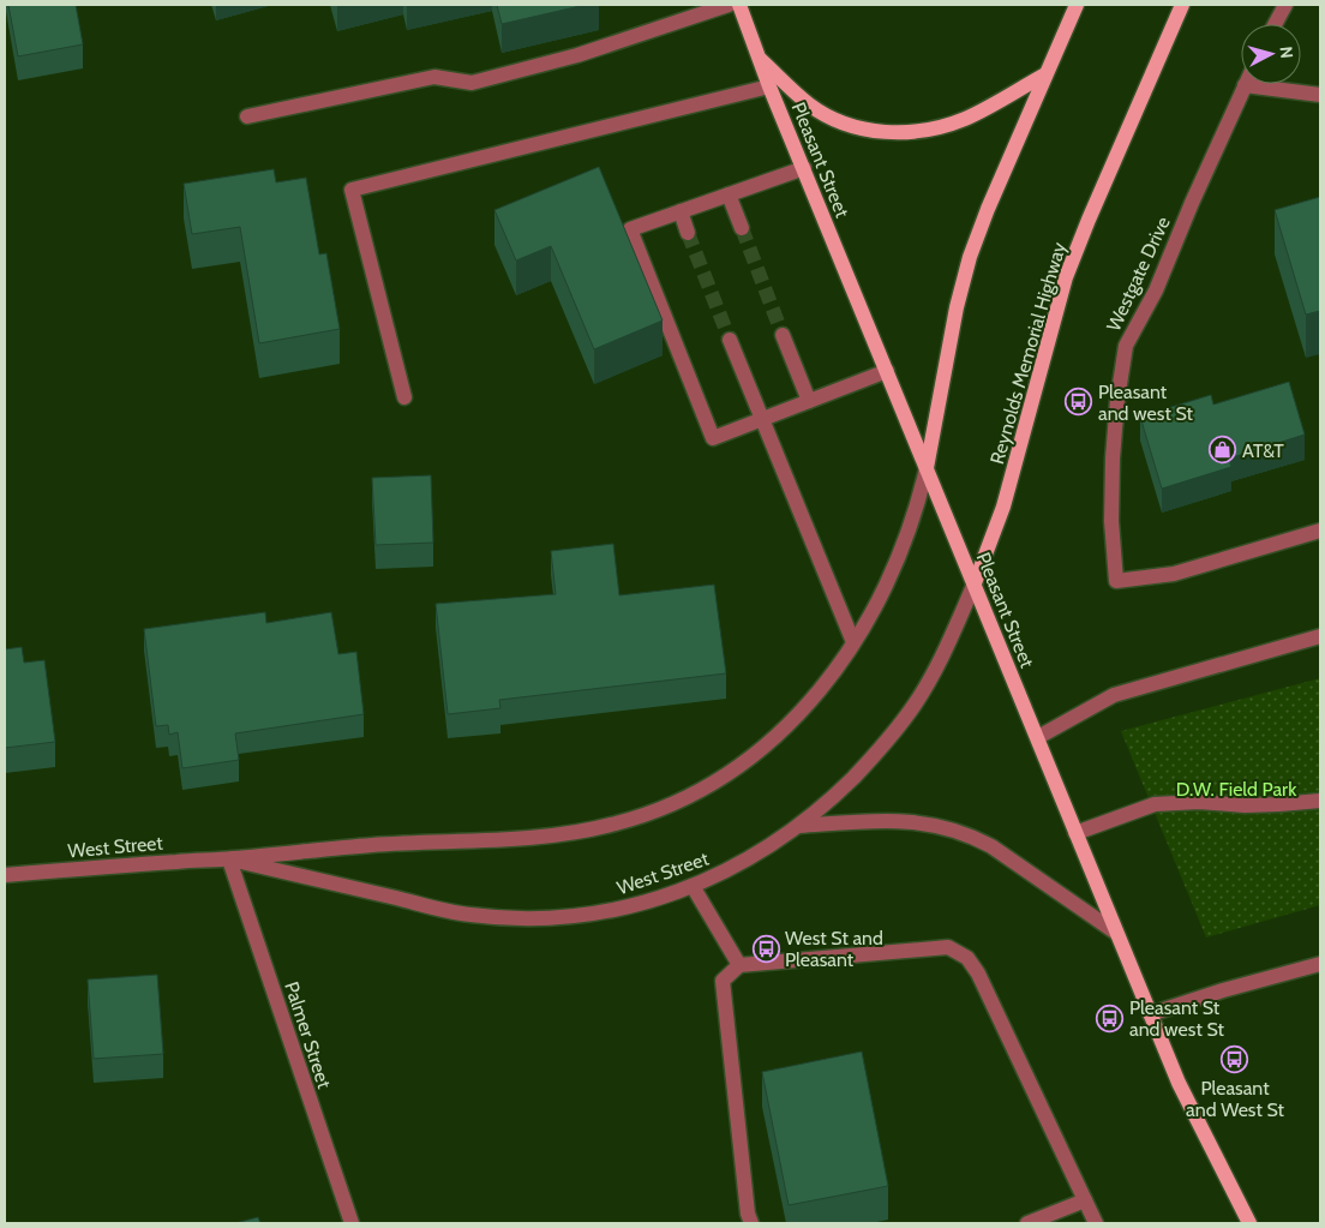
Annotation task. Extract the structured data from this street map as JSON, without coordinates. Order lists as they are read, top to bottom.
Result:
{
  "streets": {
    "main road": ["Pleasant Street", "Reynolds Memorial Highway"],
    "street": ["Westgate Drive", "West Street", "Palmer Street"]
  },
  "crossings": [
    ["Pleasant Street", "Reynolds Memorial Highway"],
    ["Pleasant Street", "West Street"],
    ["Reynolds Memorial Highway", "West Street"],
    ["West Street", "Palmer Street"]
  ],
  "parks": ["D.W. Field Park"],
  "places": {
    "bus stop": [
      "Pleasant and west St",
      "West St and Pleasant",
      "Pleasant St and west St",
      "Pleasant and West St"
    ],
    "shop": ["AT&T"]
  },
  "north": "right"
}
